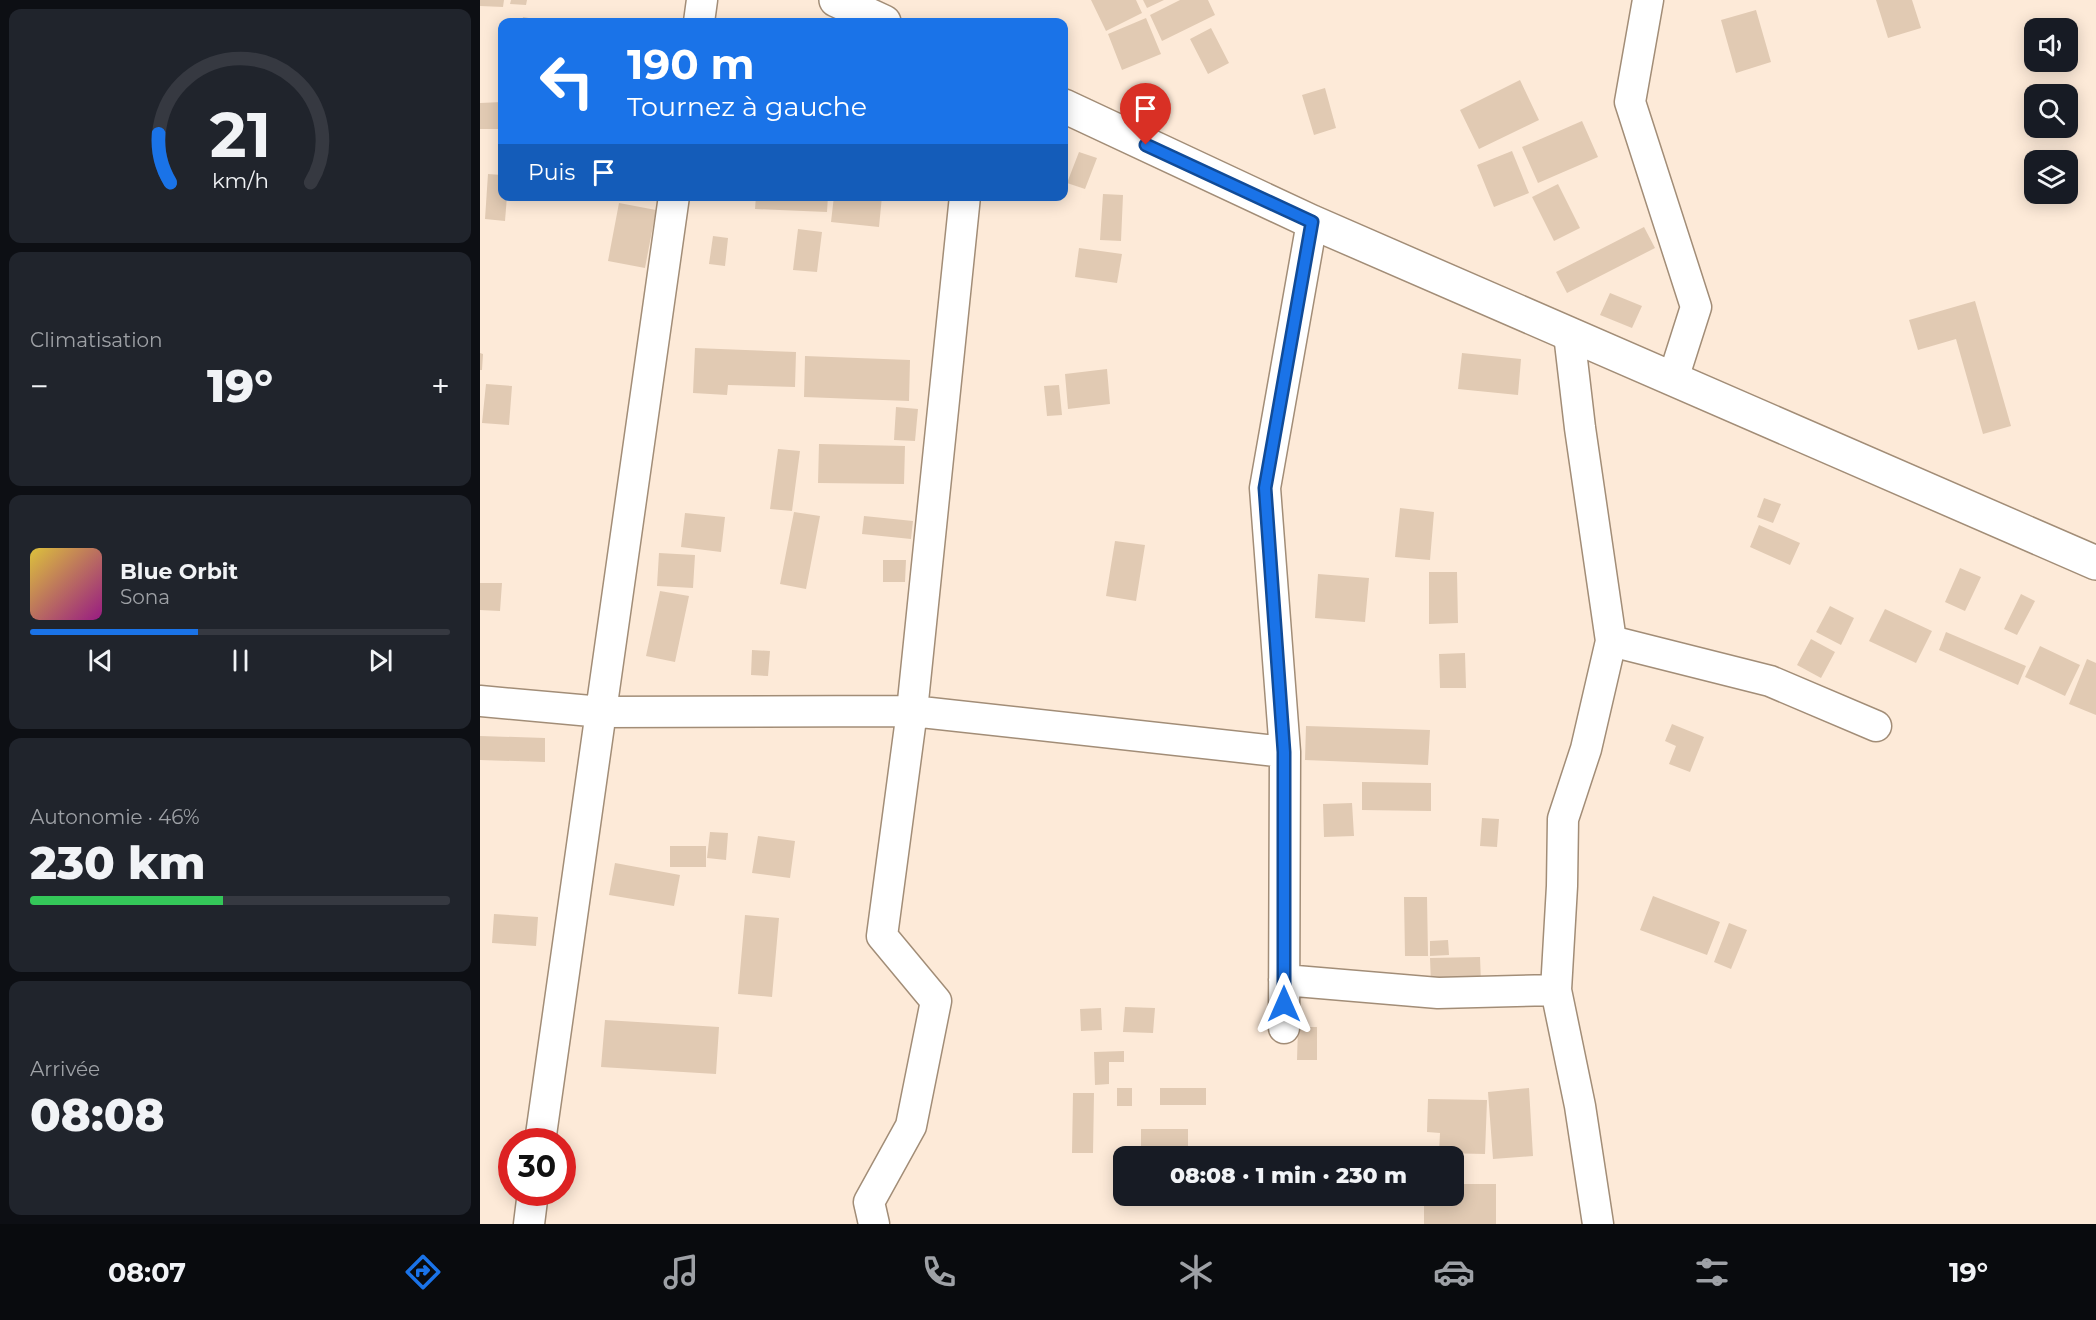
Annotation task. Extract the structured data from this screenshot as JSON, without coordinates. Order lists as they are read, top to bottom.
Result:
{
  "page": {
    "turn": ["190 m", "Tournez à gauche"],
    "then": "Puis",
    "tile": [
      "Climatisation",
      ["Autonomie · 46%", "230 km"],
      ["Arrivée", "08:08"]
    ],
    "heat": ["−", "19°", "+"],
    "song": ["Blue Orbit", "Sona"],
    "limit": "30",
    "trip": "08:08 · 1 min · 230 m",
    "tabs": ["08:07", "19°"],
    "gauge": ["21", "km/h"]
  }
}
